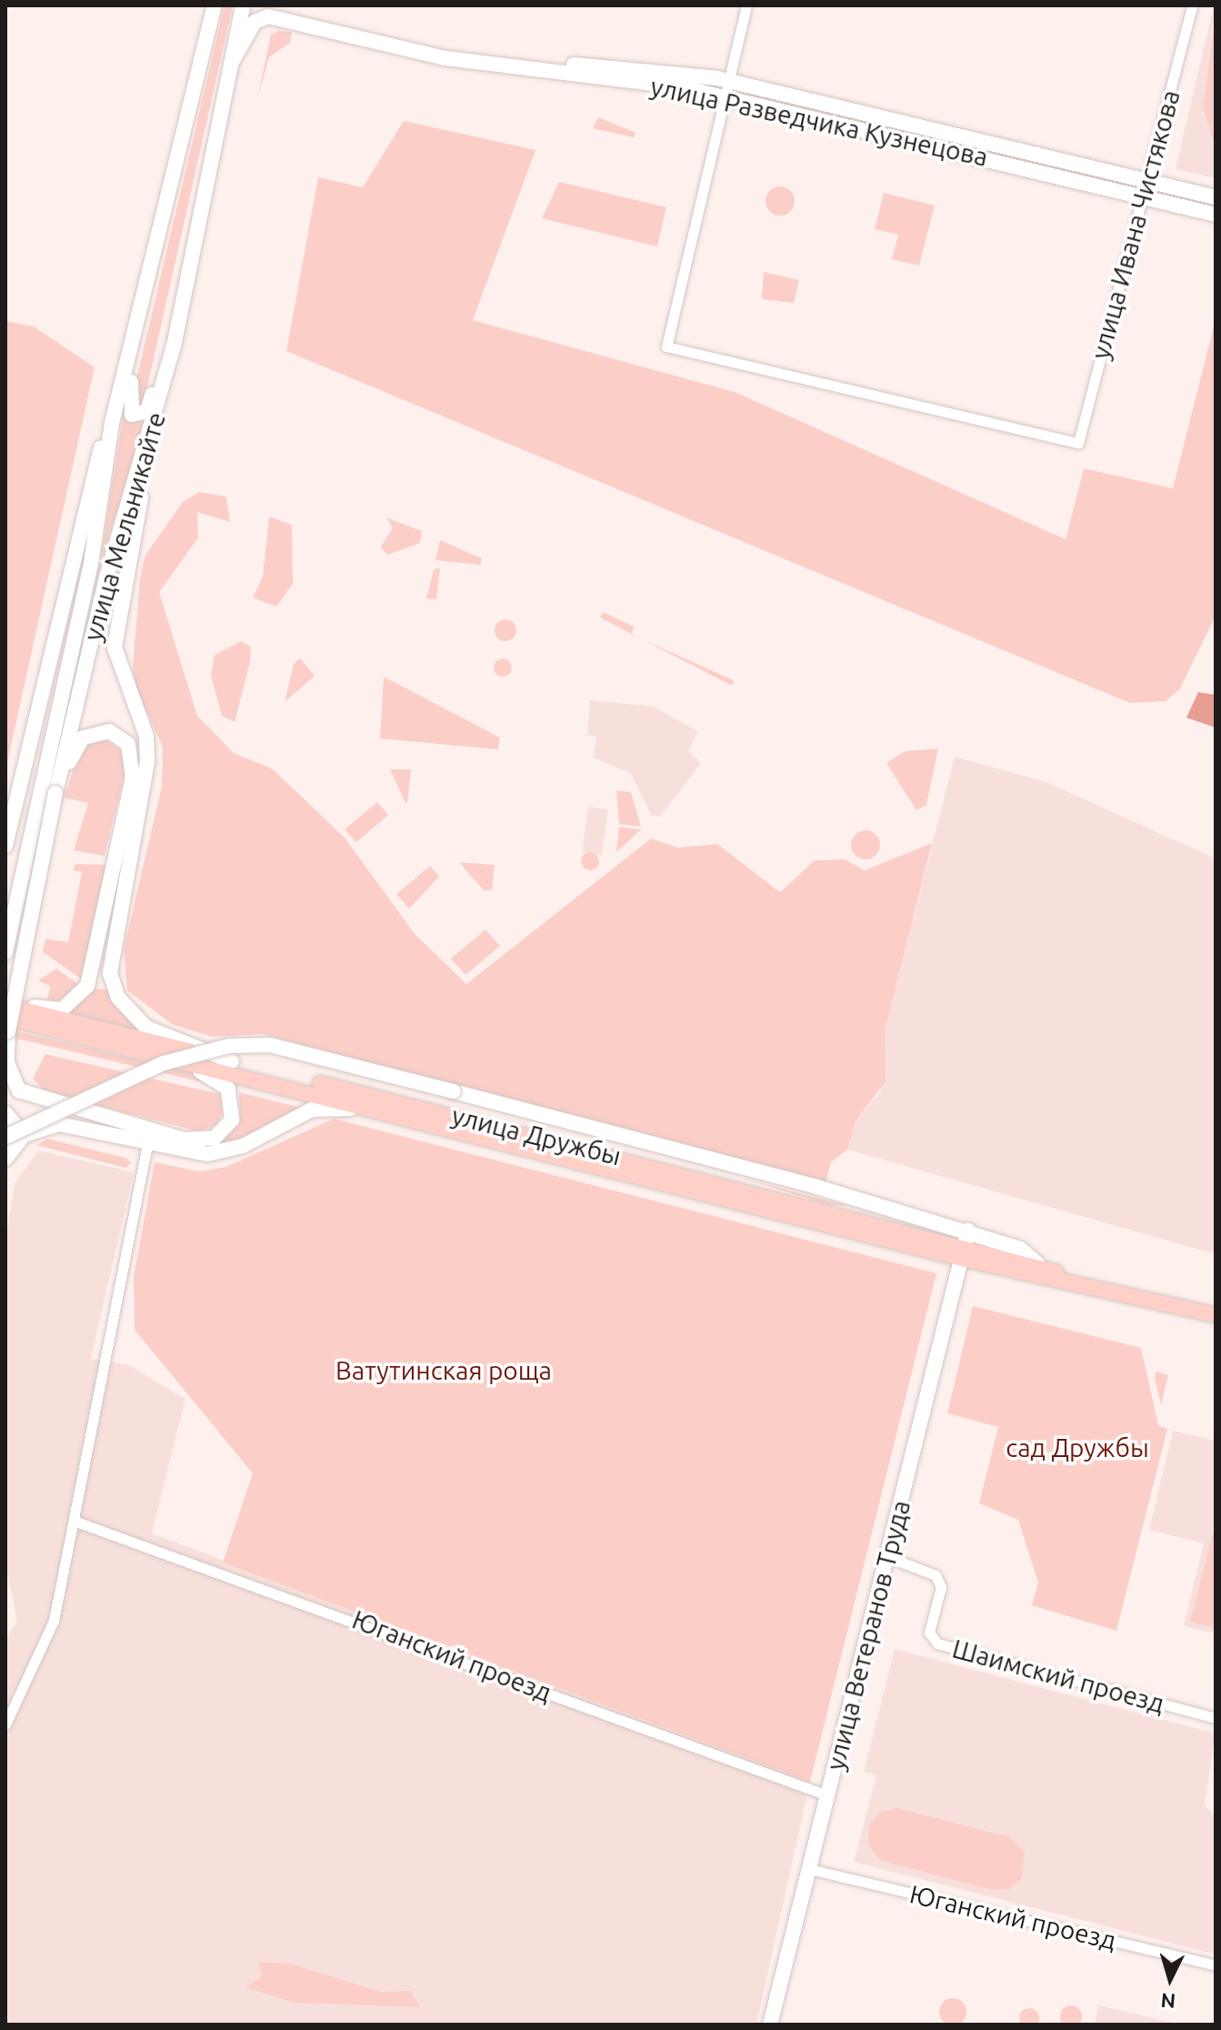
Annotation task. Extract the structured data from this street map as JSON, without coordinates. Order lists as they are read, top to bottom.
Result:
{
  "streets": {
    "main road": [
      "улица Разведчика Кузнецова",
      "улица Мельникайте",
      "улица Дружбы",
      "улица Ветеранов Труда"
    ],
    "street": ["улица Ивана Чистякова", "Юганский проезд", "Шаимский проезд"]
  },
  "crossings": [
    ["улица Разведчика Кузнецова", "улица Ивана Чистякова"],
    ["улица Разведчика Кузнецова", "улица Мельникайте"],
    ["улица Мельникайте", "улица Дружбы"],
    ["улица Дружбы", "улица Ветеранов Труда"],
    ["улица Ветеранов Труда", "Юганский проезд"],
    ["улица Ветеранов Труда", "Шаимский проезд"]
  ],
  "parks": ["Ватутинская роща", "сад Дружбы"],
  "north": "bottom"
}
